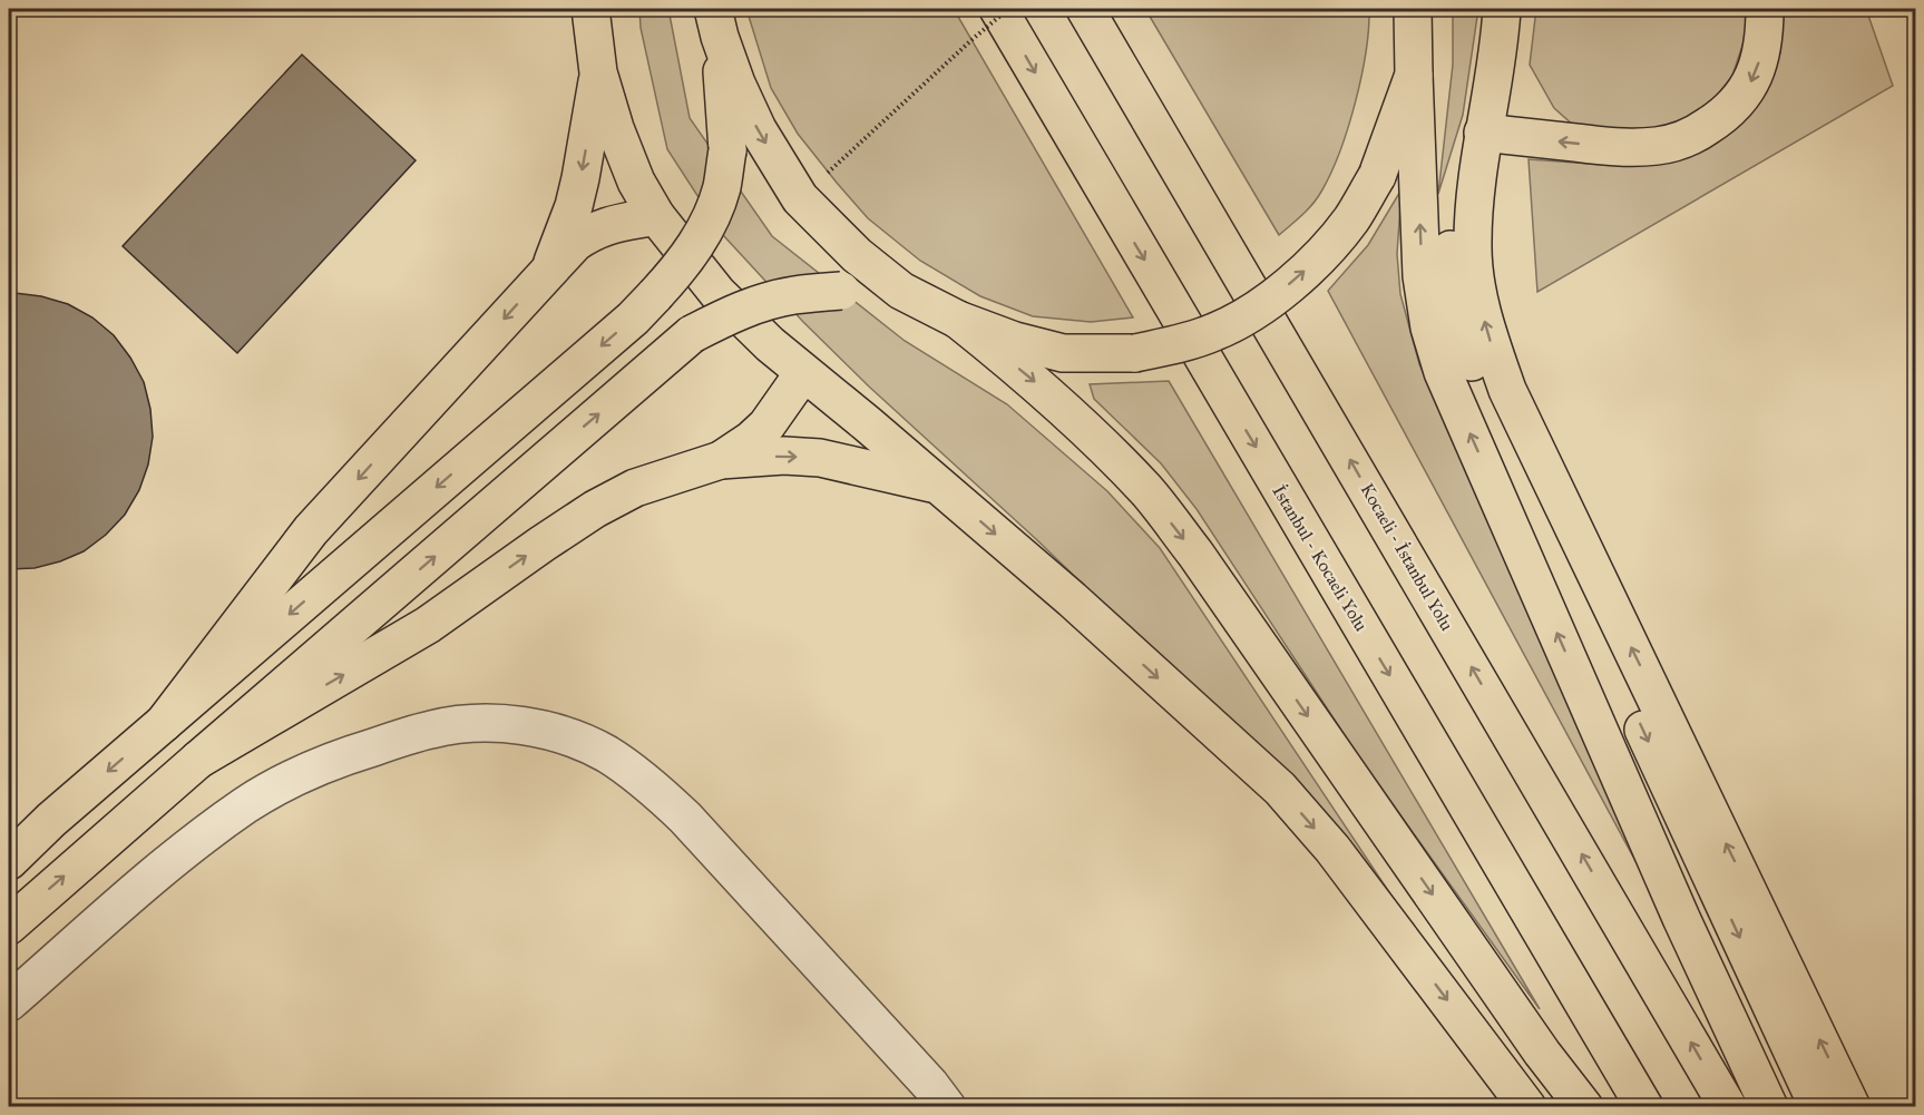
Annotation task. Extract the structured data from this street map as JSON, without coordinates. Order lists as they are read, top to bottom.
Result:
{
  "streets": {
    "main road": ["Kocaeli - İstanbul Yolu", "İstanbul - Kocaeli Yolu"]
  }
}
